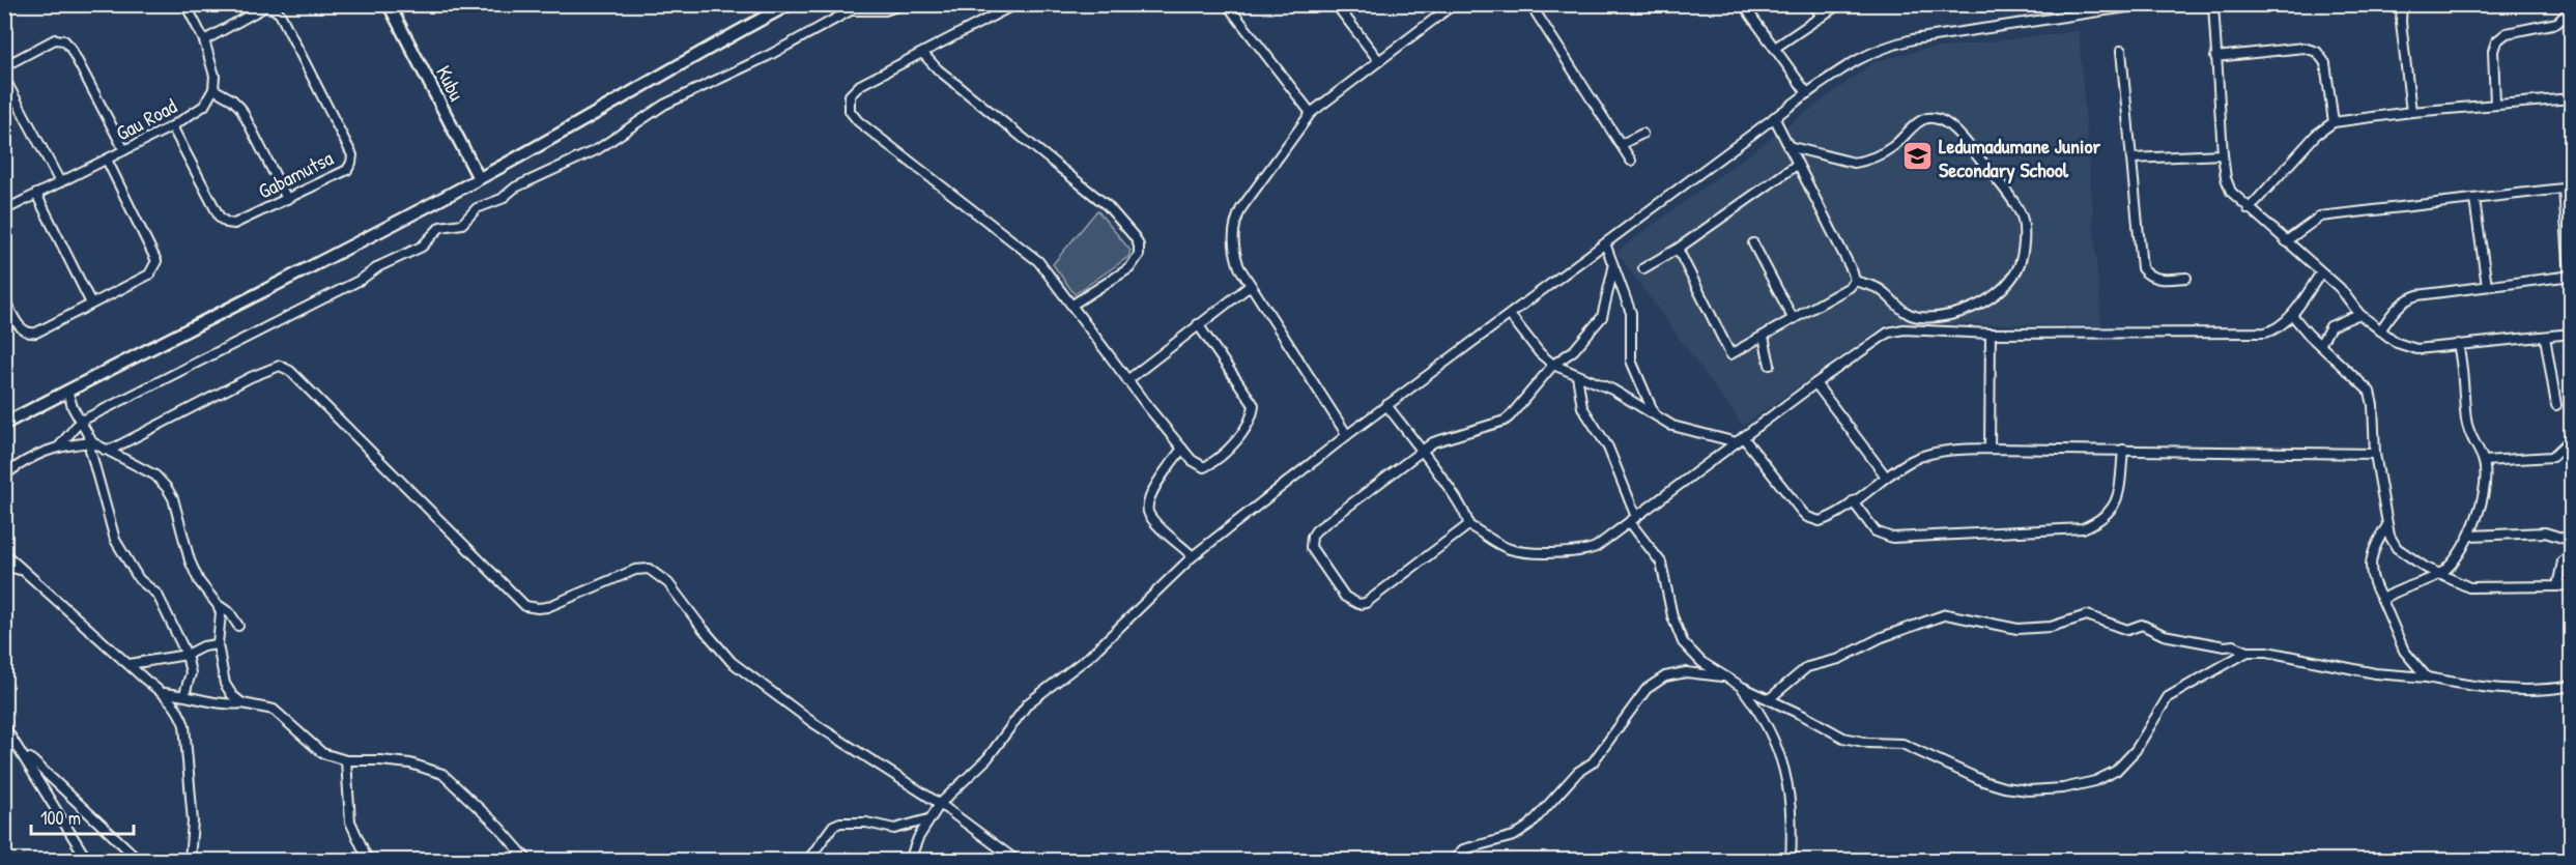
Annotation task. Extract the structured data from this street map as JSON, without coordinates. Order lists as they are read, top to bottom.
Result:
{
  "streets": {
    "main road": ["Kubu"],
    "street": ["Gau Road", "Gabamutsa"]
  },
  "crossings": [
    ["Gau Road", "Gabamutsa"]
  ],
  "places": {
    "school or university": ["Ledumadumane Junior Secondary School"]
  },
  "scale_bar": "100 m"
}
